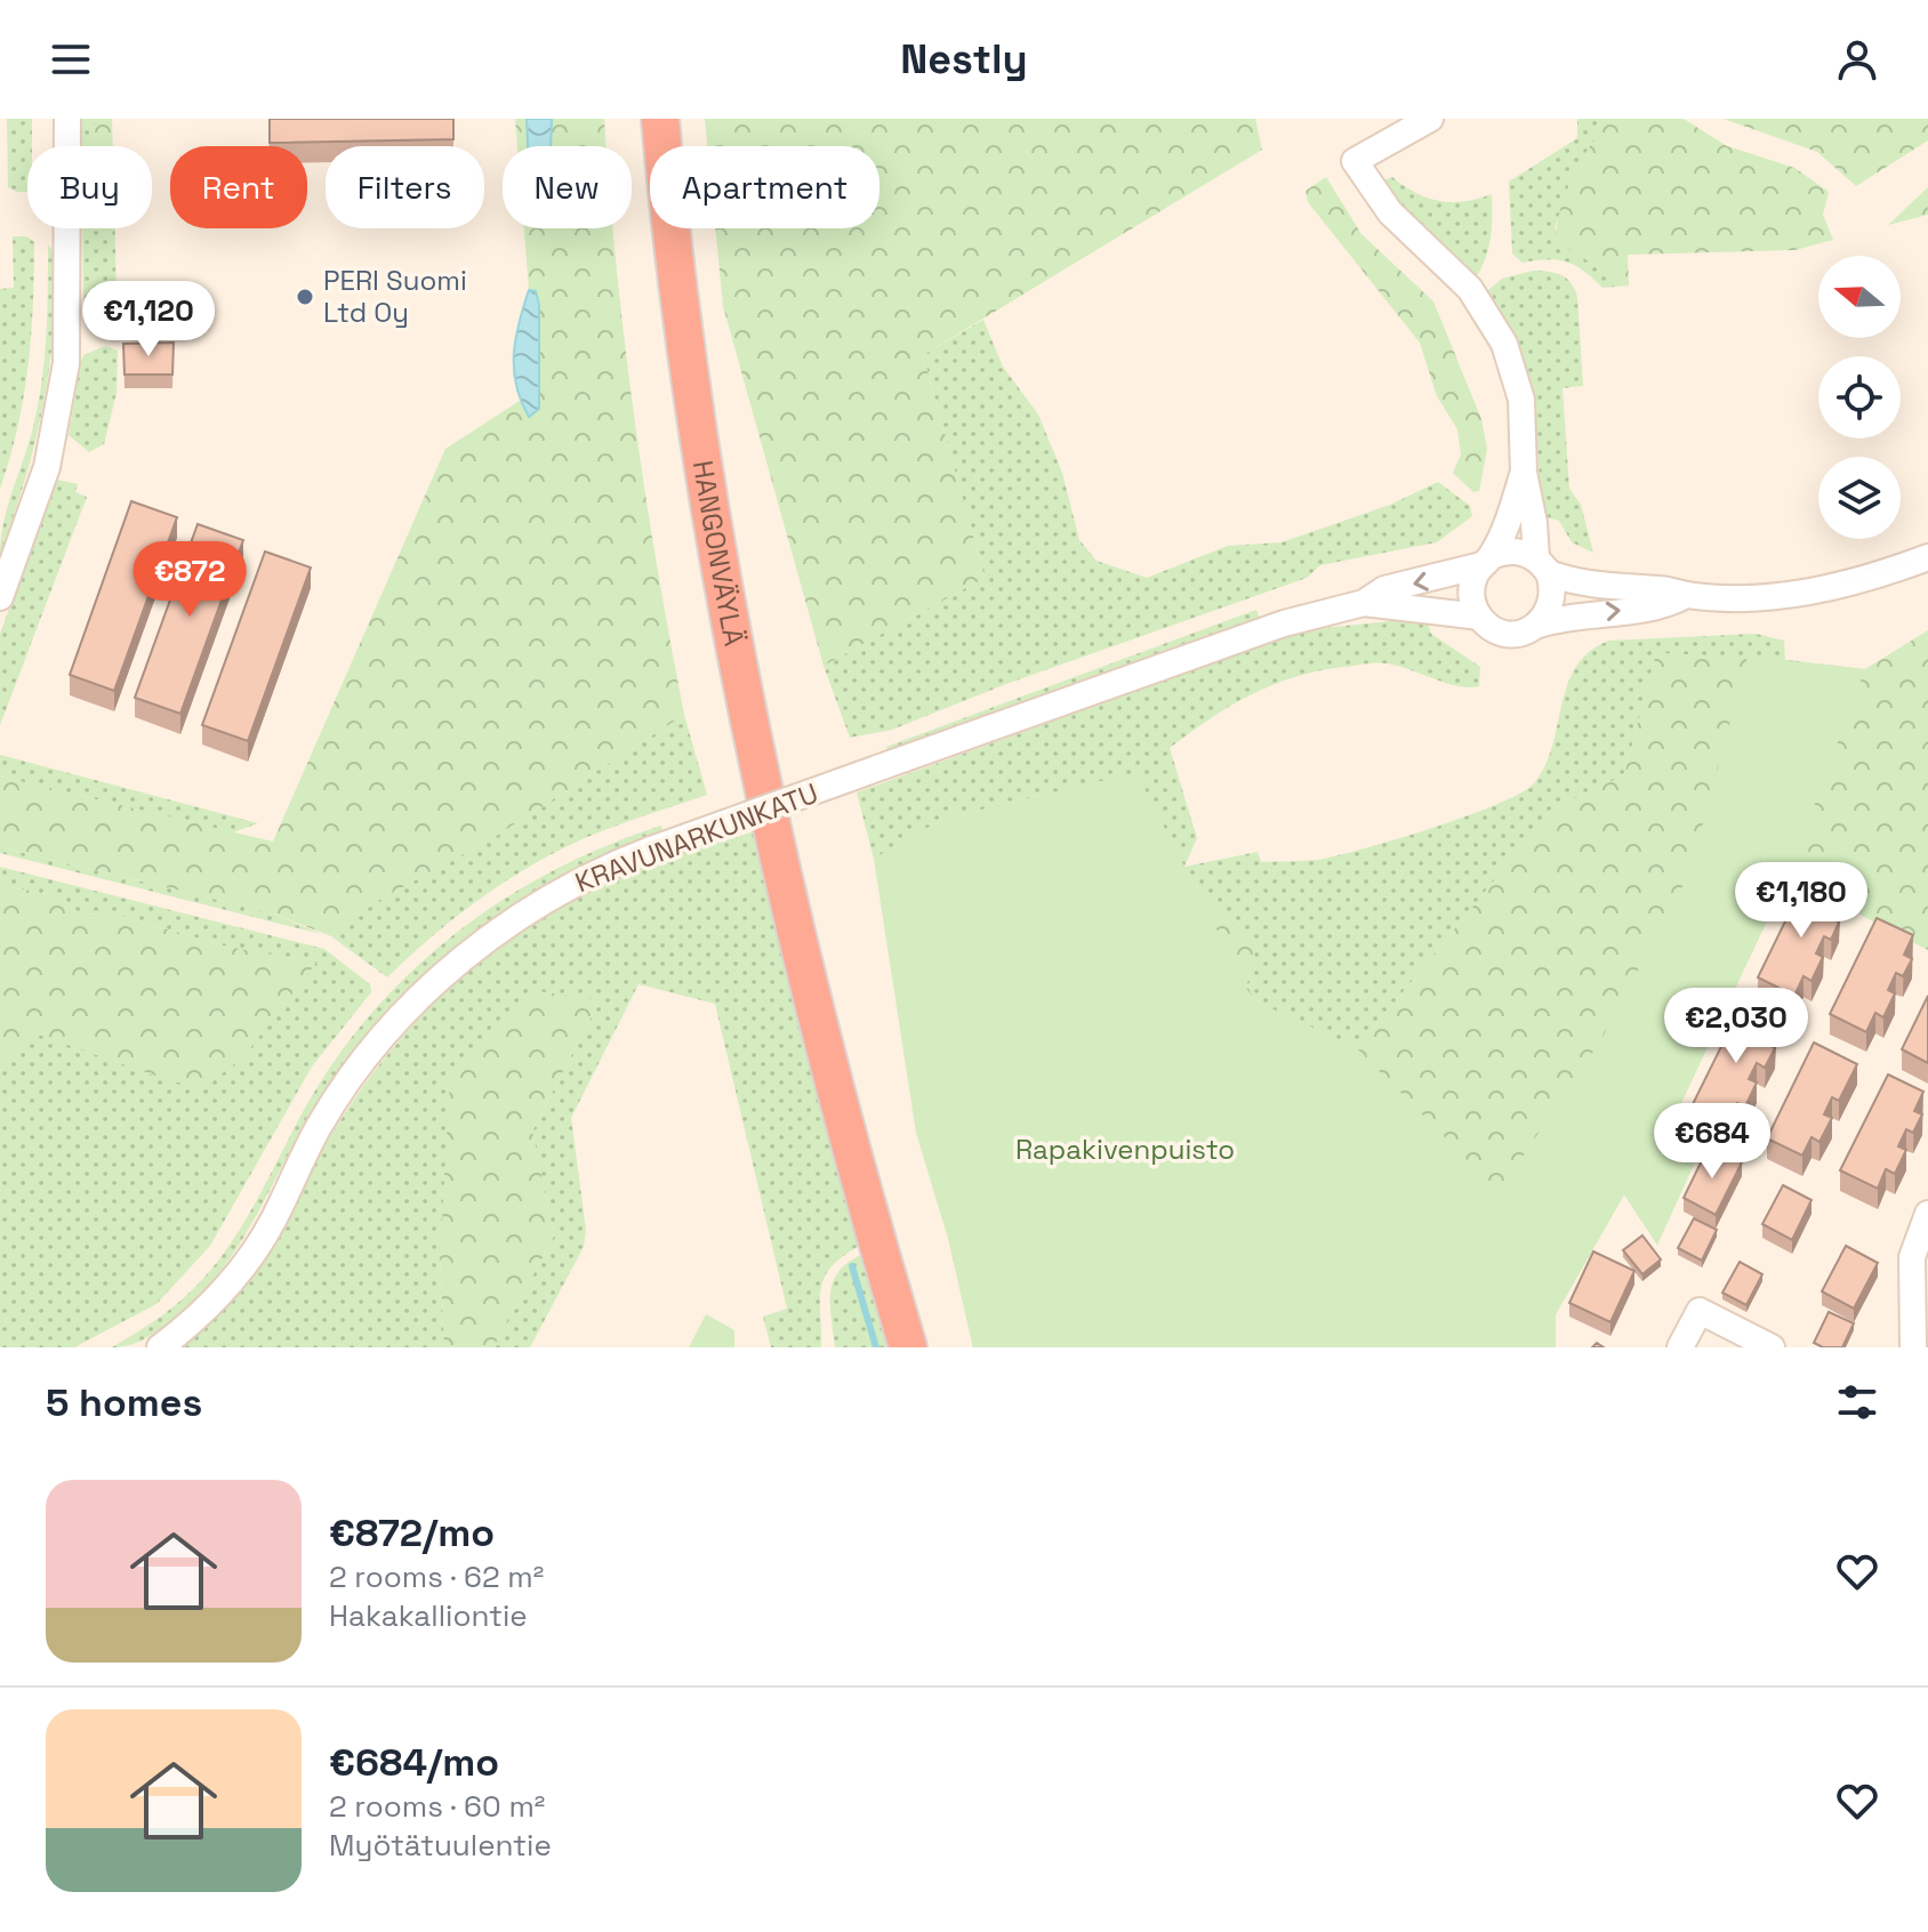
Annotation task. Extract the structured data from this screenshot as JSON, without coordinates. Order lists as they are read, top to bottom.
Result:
{
  "streets": {
    "highway": ["HANGONVÄYLÄ"],
    "street": ["KRAVUNARKUNKATU"]
  },
  "parks": ["Rapakivenpuisto"],
  "places": ["PERI Suomi Ltd Oy"],
  "north": "left",
  "page": {
    "header": "Nestly",
    "chip": [
      "Buy",
      "Rent",
      "Filters",
      "New",
      "Apartment"
    ],
    "price": [
      "€1,120",
      "€872",
      "€1,180",
      "€2,030",
      "€684"
    ],
    "heading": "5 homes",
    "list": [
      {
        "name": "€872/mo",
        "note": "2 rooms · 62 m² · Hakakalliontie"
      },
      {
        "name": "€684/mo",
        "note": "2 rooms · 60 m² · Myötätuulentie"
      }
    ]
  }
}
